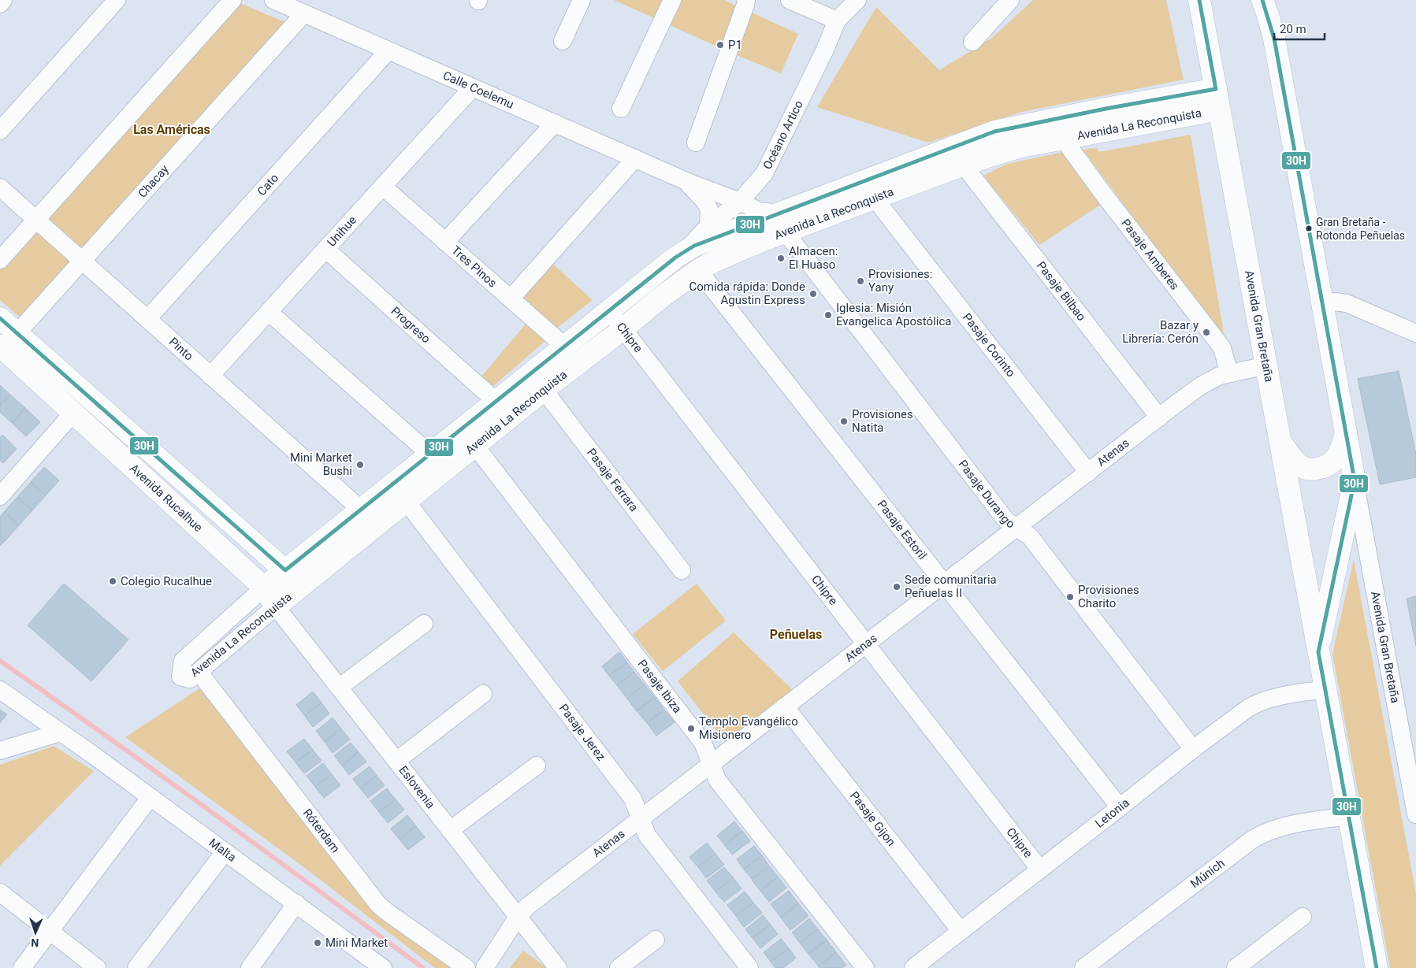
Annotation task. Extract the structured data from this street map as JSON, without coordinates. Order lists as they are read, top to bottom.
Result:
{
  "streets": {
    "street": [
      "Calle Coelemu",
      "Avenida La Reconquista",
      "Océano Artico",
      "Chacay",
      "Cato",
      "Unihue",
      "Pasaje Amberes",
      "Tres Pinos",
      "Pasaje Bilbao",
      "Progreso",
      "Avenida Gran Bretaña",
      "Chipre",
      "Pasaje Corinto",
      "Pinto",
      "Atenas",
      "Pasaje Ferrara",
      "Pasaje Durango",
      "Avenida Rucalhue",
      "Pasaje Estoril",
      "Pasaje Ibiza",
      "Pasaje Jerez",
      "Eslovenia",
      "Letonia",
      "Pasaje Gijon",
      "Róterdam",
      "Malta",
      "Múnich"
    ]
  },
  "crossings": [
    ["Calle Coelemu", "Avenida La Reconquista"],
    ["Calle Coelemu", "Océano Artico"],
    ["Calle Coelemu", "Chacay"],
    ["Calle Coelemu", "Cato"],
    ["Calle Coelemu", "Unihue"],
    ["Calle Coelemu", "Pasaje Durango"],
    ["Avenida La Reconquista", "Océano Artico"],
    ["Avenida La Reconquista", "Pasaje Amberes"],
    ["Avenida La Reconquista", "Tres Pinos"],
    ["Avenida La Reconquista", "Pasaje Bilbao"],
    ["Avenida La Reconquista", "Progreso"],
    ["Avenida La Reconquista", "Avenida Gran Bretaña"],
    ["Avenida La Reconquista", "Chipre"],
    ["Avenida La Reconquista", "Pasaje Corinto"],
    ["Avenida La Reconquista", "Pinto"],
    ["Avenida La Reconquista", "Pasaje Ferrara"],
    ["Avenida La Reconquista", "Pasaje Durango"],
    ["Avenida La Reconquista", "Avenida Rucalhue"],
    ["Avenida La Reconquista", "Pasaje Estoril"],
    ["Avenida La Reconquista", "Pasaje Ibiza"],
    ["Avenida La Reconquista", "Pasaje Jerez"],
    ["Avenida La Reconquista", "Eslovenia"],
    ["Avenida La Reconquista", "Róterdam"],
    ["Chacay", "Pinto"],
    ["Chacay", "Avenida Rucalhue"],
    ["Cato", "Pinto"],
    ["Unihue", "Tres Pinos"],
    ["Unihue", "Progreso"],
    ["Unihue", "Pinto"],
    ["Pasaje Amberes", "Atenas"],
    ["Pasaje Bilbao", "Atenas"],
    ["Avenida Gran Bretaña", "Atenas"],
    ["Avenida Gran Bretaña", "Letonia"],
    ["Avenida Gran Bretaña", "Múnich"],
    ["Chipre", "Atenas"],
    ["Chipre", "Letonia"],
    ["Pasaje Corinto", "Atenas"],
    ["Atenas", "Pasaje Durango"],
    ["Atenas", "Pasaje Estoril"],
    ["Atenas", "Pasaje Ibiza"],
    ["Atenas", "Pasaje Jerez"],
    ["Atenas", "Eslovenia"],
    ["Atenas", "Pasaje Gijon"],
    ["Pasaje Durango", "Letonia"],
    ["Avenida Rucalhue", "Eslovenia"],
    ["Pasaje Estoril", "Letonia"],
    ["Letonia", "Pasaje Gijon"]
  ],
  "districts": ["Las Américas", "Peñuelas"],
  "places": [
    "P1",
    "Gran Bretaña - Rotonda Peñuelas",
    "Almacen: El Huaso",
    "Provisiones: Yany",
    "Comida rápida: Donde Agustin Express",
    "Iglesia: Misión Evangelica Apostólica",
    "Bazar y Librería: Cerón",
    "Provisiones Natita",
    "Mini Market Bushi",
    "Colegio Rucalhue",
    "Sede comunitaria Peñuelas II",
    "Provisiones Charito",
    "Templo Evangélico Misionero",
    "Mini Market"
  ],
  "lines": ["transit line 30H"],
  "scale_bar": "20 m",
  "north": "bottom"
}
